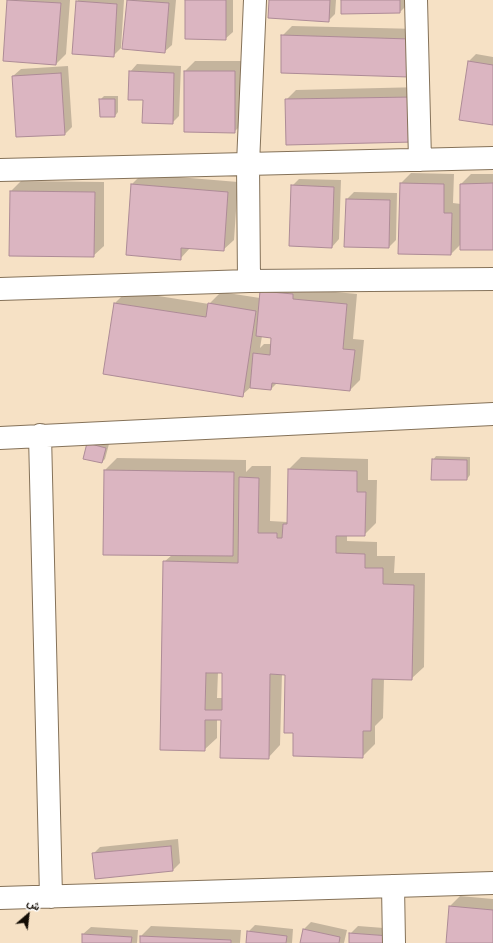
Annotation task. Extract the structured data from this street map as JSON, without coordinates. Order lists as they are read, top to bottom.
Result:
{
  "north": "top right"
}
